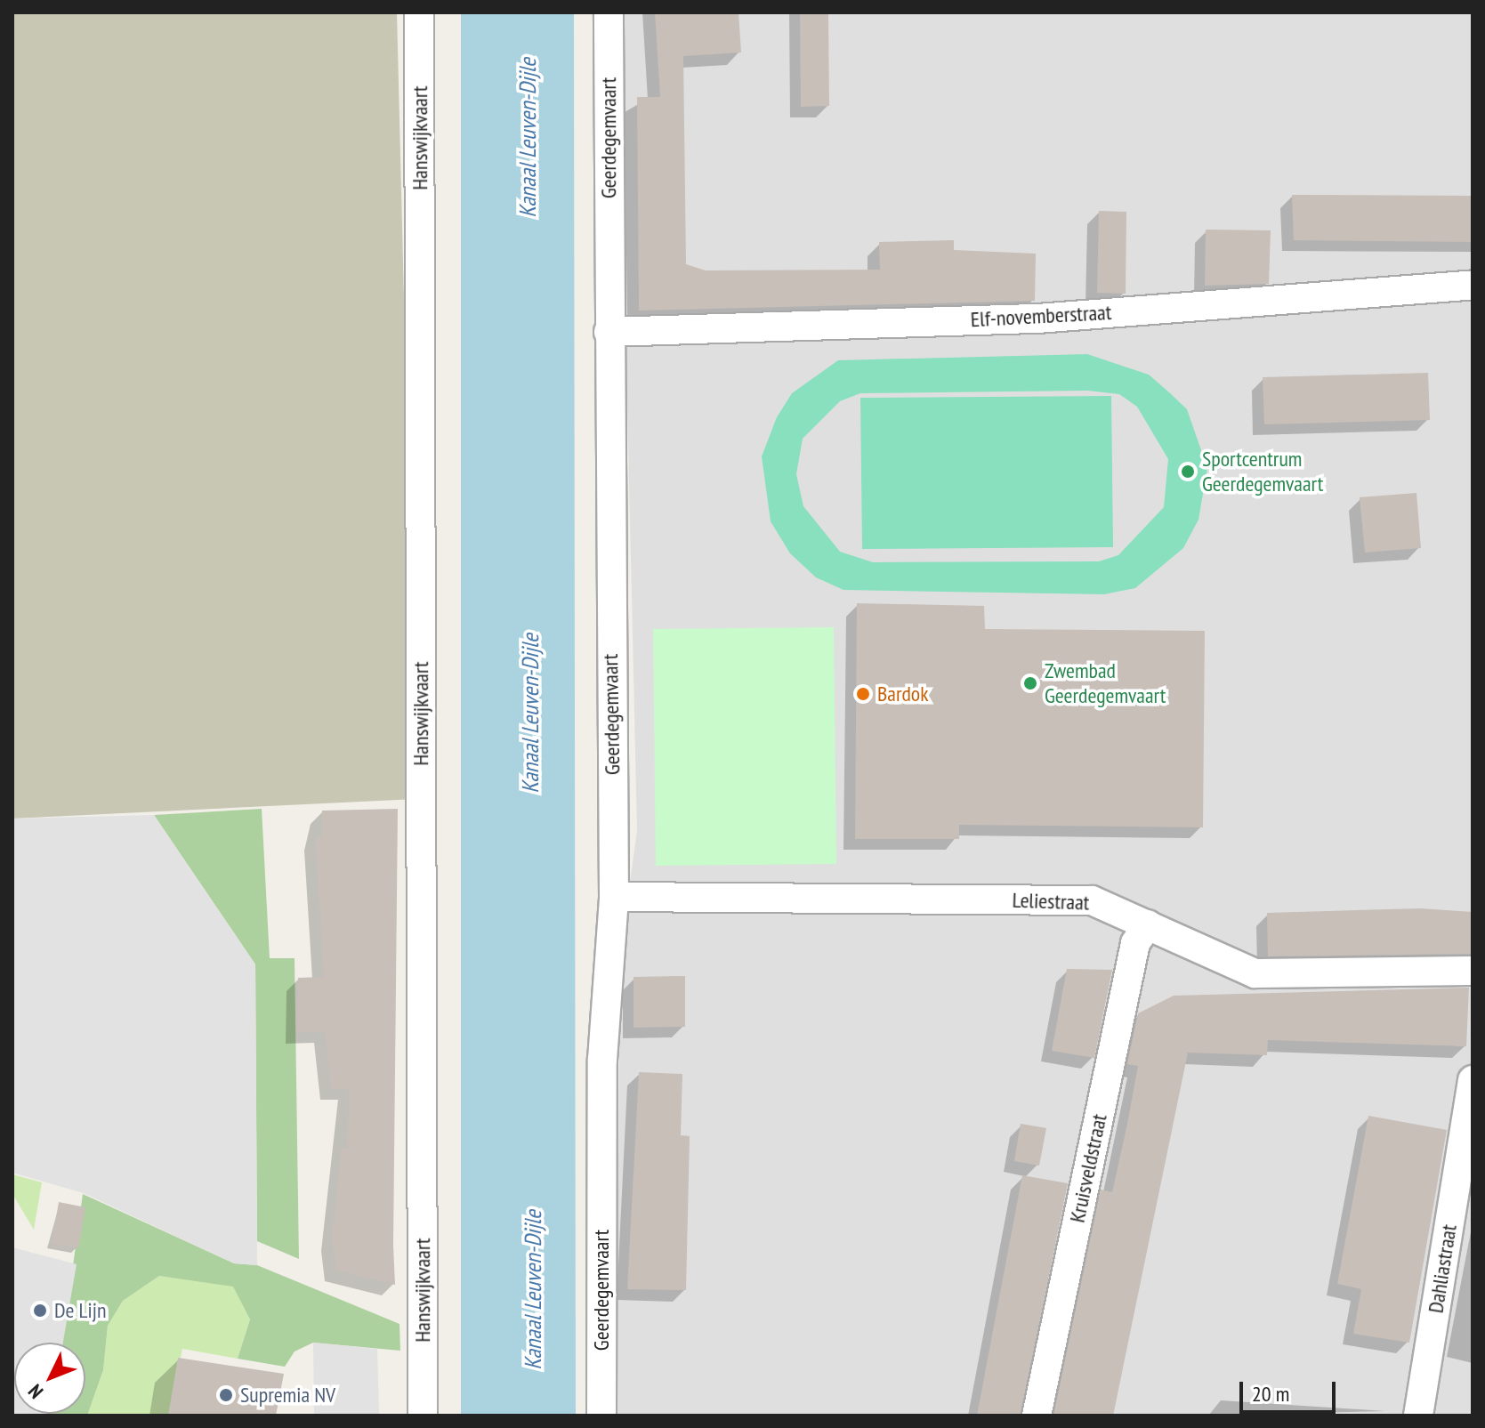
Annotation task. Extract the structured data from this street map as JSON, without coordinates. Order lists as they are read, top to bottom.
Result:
{
  "streets": {
    "street": [
      "Hanswijkvaart",
      "Geerdegemvaart",
      "Elf-novemberstraat",
      "Leliestraat",
      "Kruisveldstraat",
      "Dahliastraat"
    ]
  },
  "crossings": [
    ["Geerdegemvaart", "Elf-novemberstraat"],
    ["Geerdegemvaart", "Leliestraat"],
    ["Leliestraat", "Kruisveldstraat"]
  ],
  "water": ["Kanaal Leuven-Dijle"],
  "places": [
    "Sportcentrum Geerdegemvaart",
    "Zwembad Geerdegemvaart",
    "Bardok",
    "De Lijn",
    "Supremia NV"
  ],
  "scale_bar": "20 m",
  "north": "bottom left"
}
